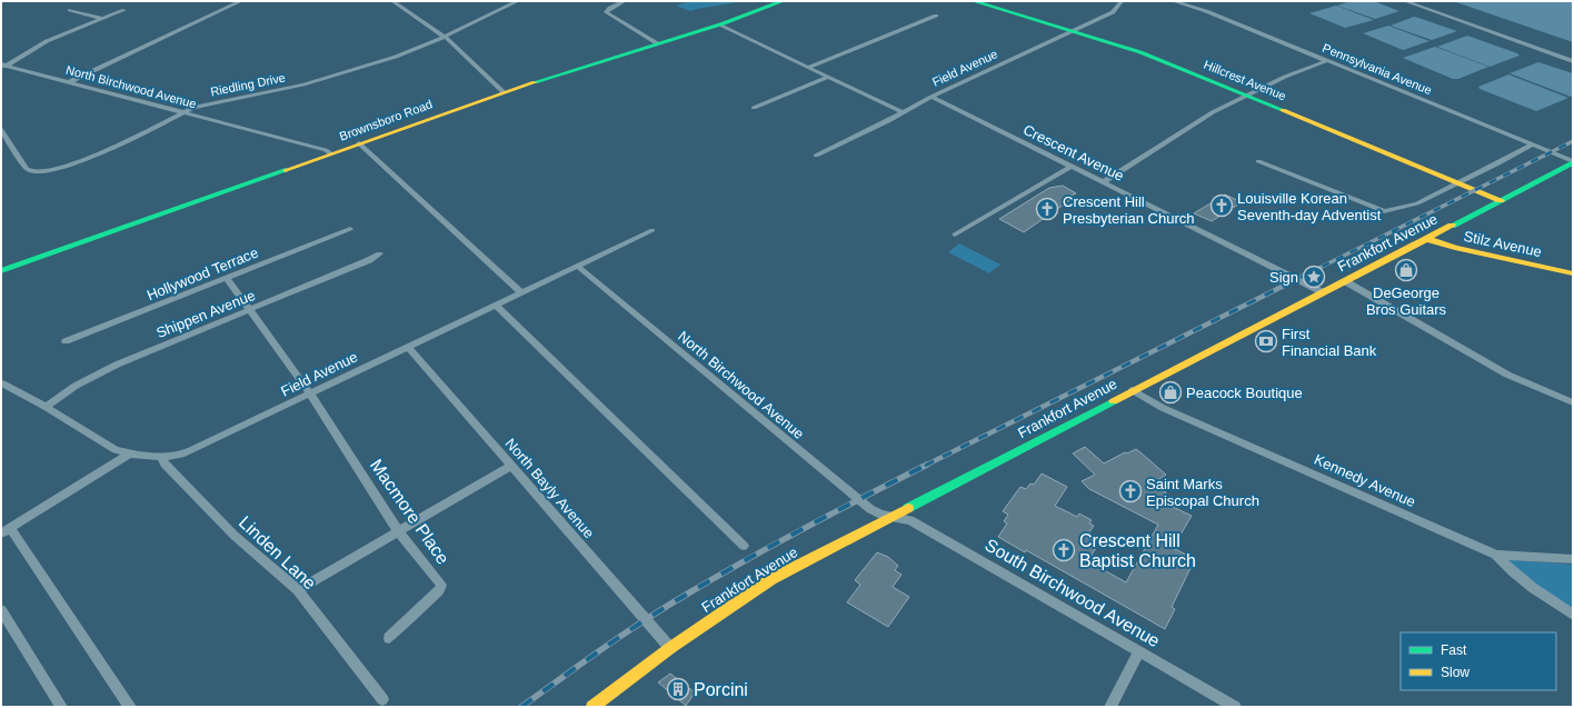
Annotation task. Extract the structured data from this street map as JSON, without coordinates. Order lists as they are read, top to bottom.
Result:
{
  "streets": {
    "main road": [
      "Hillcrest Avenue",
      "Brownsboro Road",
      "Frankfort Avenue",
      "Stilz Avenue"
    ],
    "street": [
      "Field Avenue",
      "Pennsylvania Avenue",
      "Riedling Drive",
      "North Birchwood Avenue",
      "Crescent Avenue",
      "Hollywood Terrace",
      "Shippen Avenue",
      "Kennedy Avenue",
      "North Bayly Avenue",
      "Macmore Place",
      "Linden Lane",
      "South Birchwood Avenue"
    ]
  },
  "crossings": [
    ["Field Avenue", "Hillcrest Avenue"],
    ["Field Avenue", "North Birchwood Avenue"],
    ["Field Avenue", "Crescent Avenue"],
    ["Field Avenue", "North Bayly Avenue"],
    ["Field Avenue", "Macmore Place"],
    ["Field Avenue", "Linden Lane"],
    ["Pennsylvania Avenue", "Frankfort Avenue"],
    ["Hillcrest Avenue", "Frankfort Avenue"],
    ["Riedling Drive", "North Birchwood Avenue"],
    ["North Birchwood Avenue", "Brownsboro Road"],
    ["North Birchwood Avenue", "Frankfort Avenue"],
    ["North Birchwood Avenue", "South Birchwood Avenue"],
    ["Crescent Avenue", "Frankfort Avenue"],
    ["Frankfort Avenue", "Stilz Avenue"],
    ["Frankfort Avenue", "Kennedy Avenue"],
    ["Frankfort Avenue", "North Bayly Avenue"],
    ["Frankfort Avenue", "South Birchwood Avenue"]
  ],
  "places": {
    "church": [
      "Louisville Korean Seventh-day Adventist",
      "Crescent Hill Presbyterian Church",
      "Saint Marks Episcopal Church",
      "Crescent Hill Baptist Church"
    ],
    "shop": ["DeGeorge Bros Guitars", "Peacock Boutique"],
    "place": ["Sign"],
    "bank": ["First Financial Bank"],
    "building": ["Porcini"]
  },
  "legend": ["Fast", "Slow"]
}
